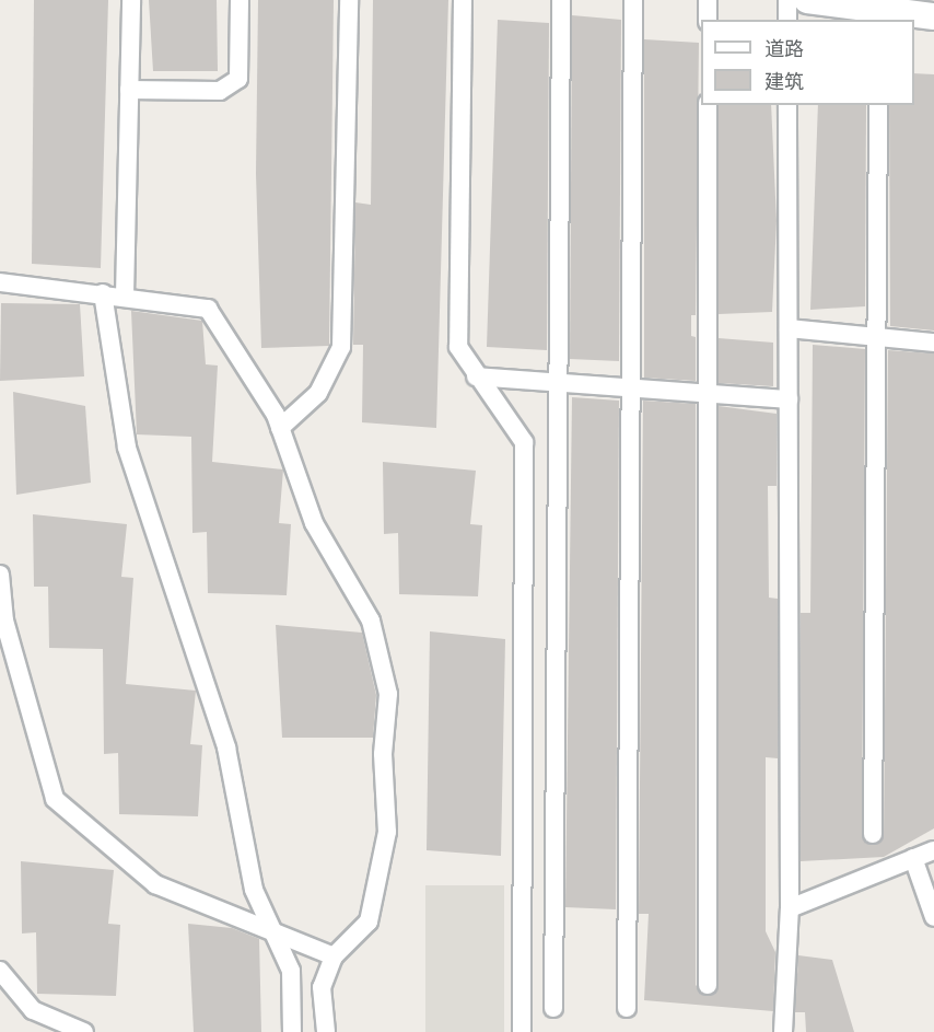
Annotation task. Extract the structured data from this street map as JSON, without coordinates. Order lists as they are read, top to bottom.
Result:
{
  "legend": ["道路", "建筑"]
}
